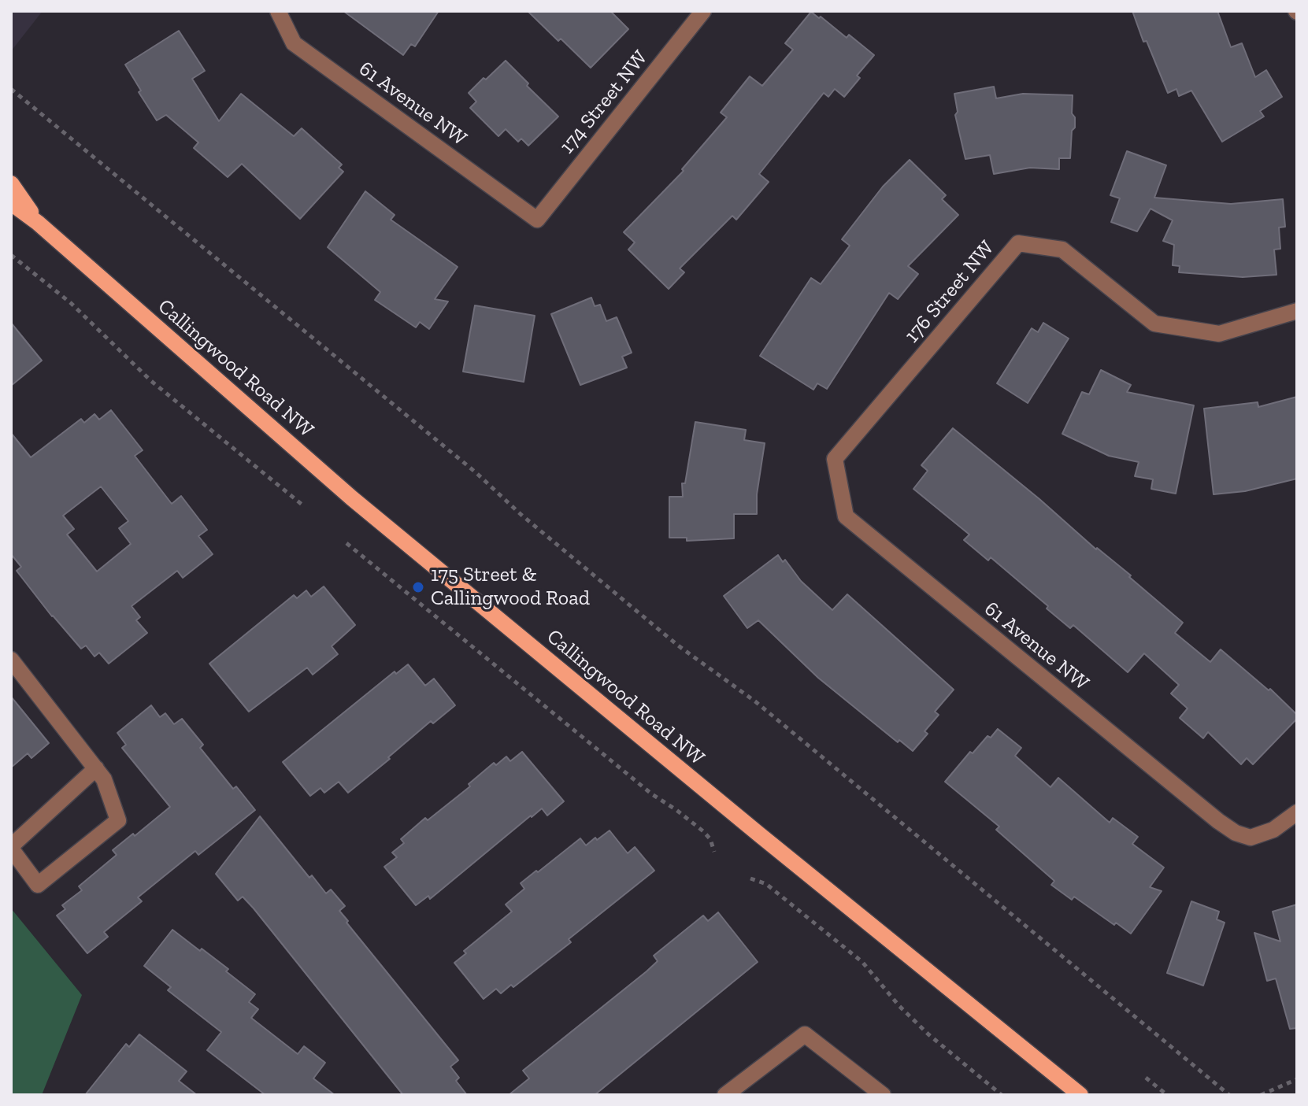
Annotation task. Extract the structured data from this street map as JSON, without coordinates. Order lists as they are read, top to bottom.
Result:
{
  "streets": {
    "main road": ["Callingwood Road NW"],
    "street": ["174 Street NW", "61 Avenue NW", "176 Street NW"]
  },
  "crossings": [
    ["174 Street NW", "61 Avenue NW"],
    ["61 Avenue NW", "176 Street NW"]
  ],
  "places": ["175 Street & Callingwood Road"]
}
